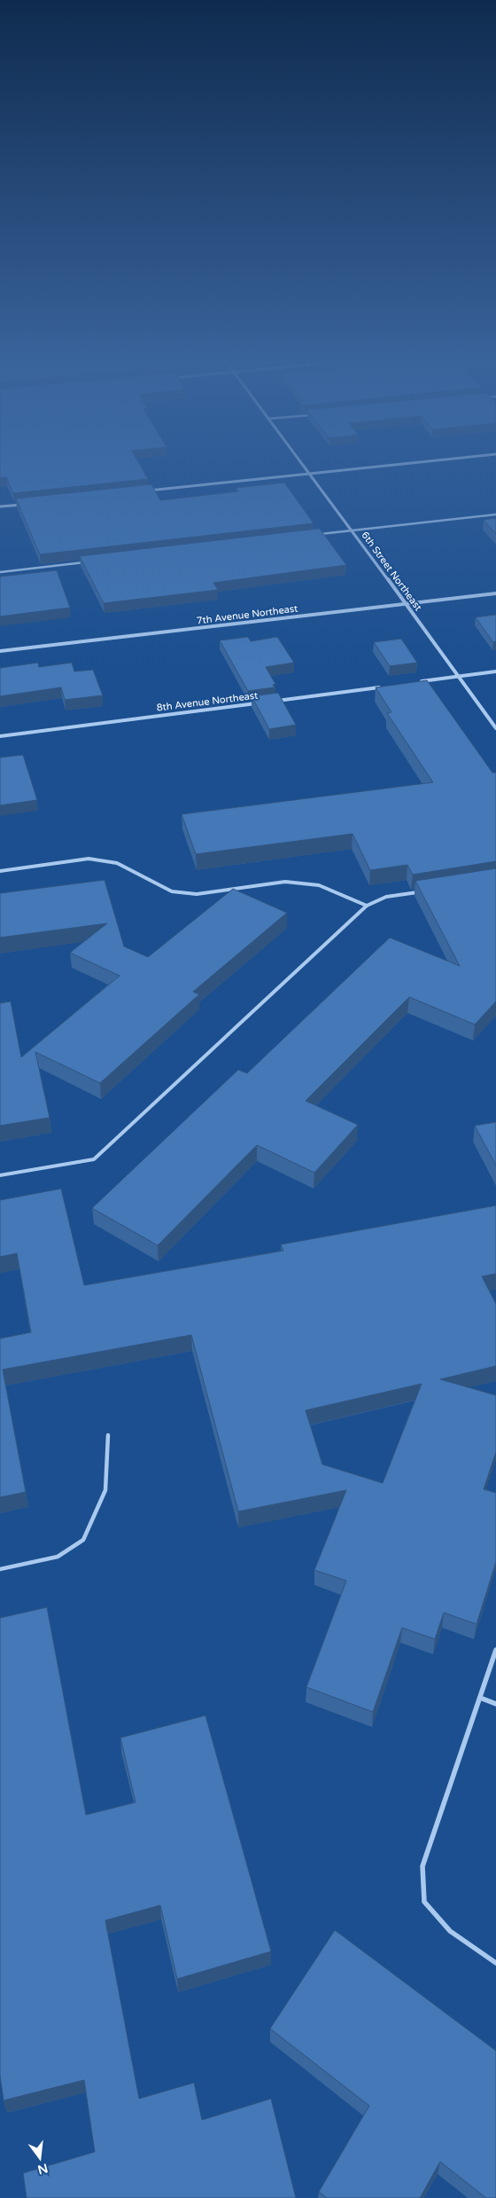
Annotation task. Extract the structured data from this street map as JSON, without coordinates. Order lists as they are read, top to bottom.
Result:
{
  "streets": {
    "street": ["6th Street Northeast", "7th Avenue Northeast", "8th Avenue Northeast"]
  },
  "crossings": [
    ["6th Street Northeast", "7th Avenue Northeast"]
  ],
  "north": "bottom"
}
